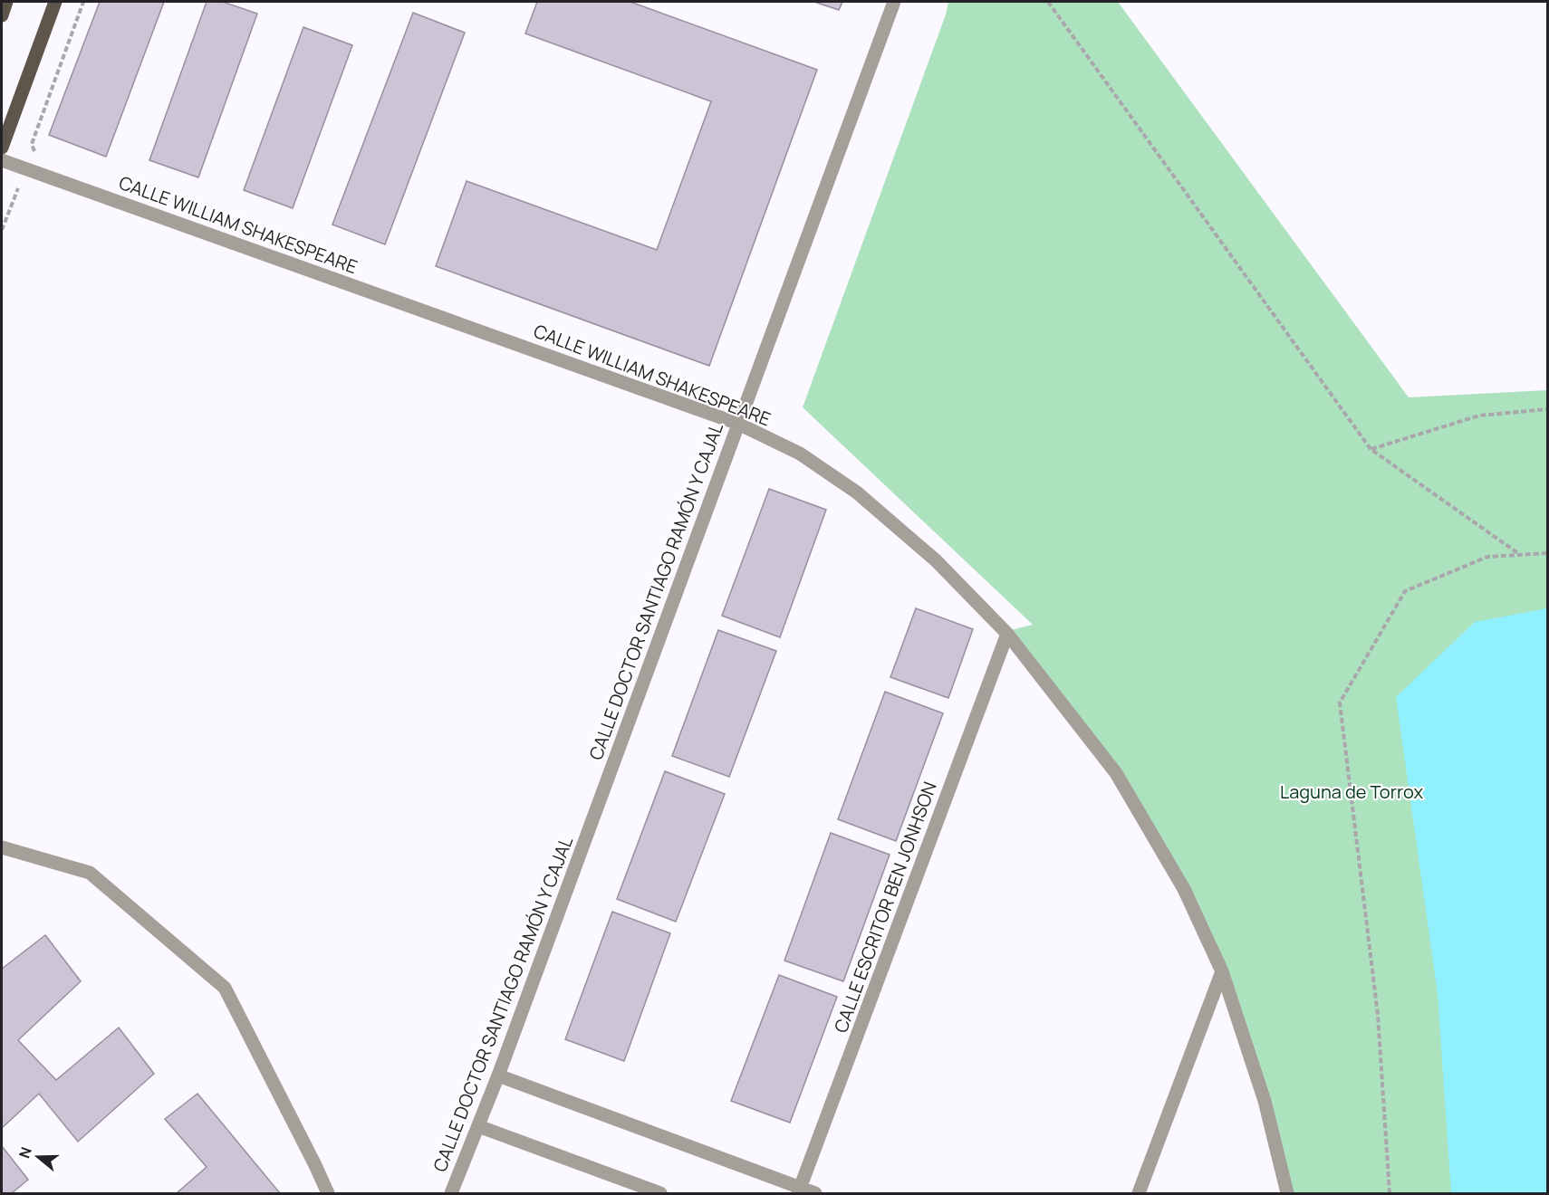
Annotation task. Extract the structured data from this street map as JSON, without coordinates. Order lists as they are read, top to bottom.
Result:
{
  "streets": {
    "street": ["CALLE WILLIAM SHAKESPEARE", "CALLE DOCTOR SANTIAGO RAMÓN Y CAJAL", "CALLE ESCRITOR BEN JONHSON"]
  },
  "crossings": [
    ["CALLE WILLIAM SHAKESPEARE", "CALLE DOCTOR SANTIAGO RAMÓN Y CAJAL"],
    ["CALLE WILLIAM SHAKESPEARE", "CALLE ESCRITOR BEN JONHSON"]
  ],
  "parks": ["Laguna de Torrox"],
  "north": "left"
}
